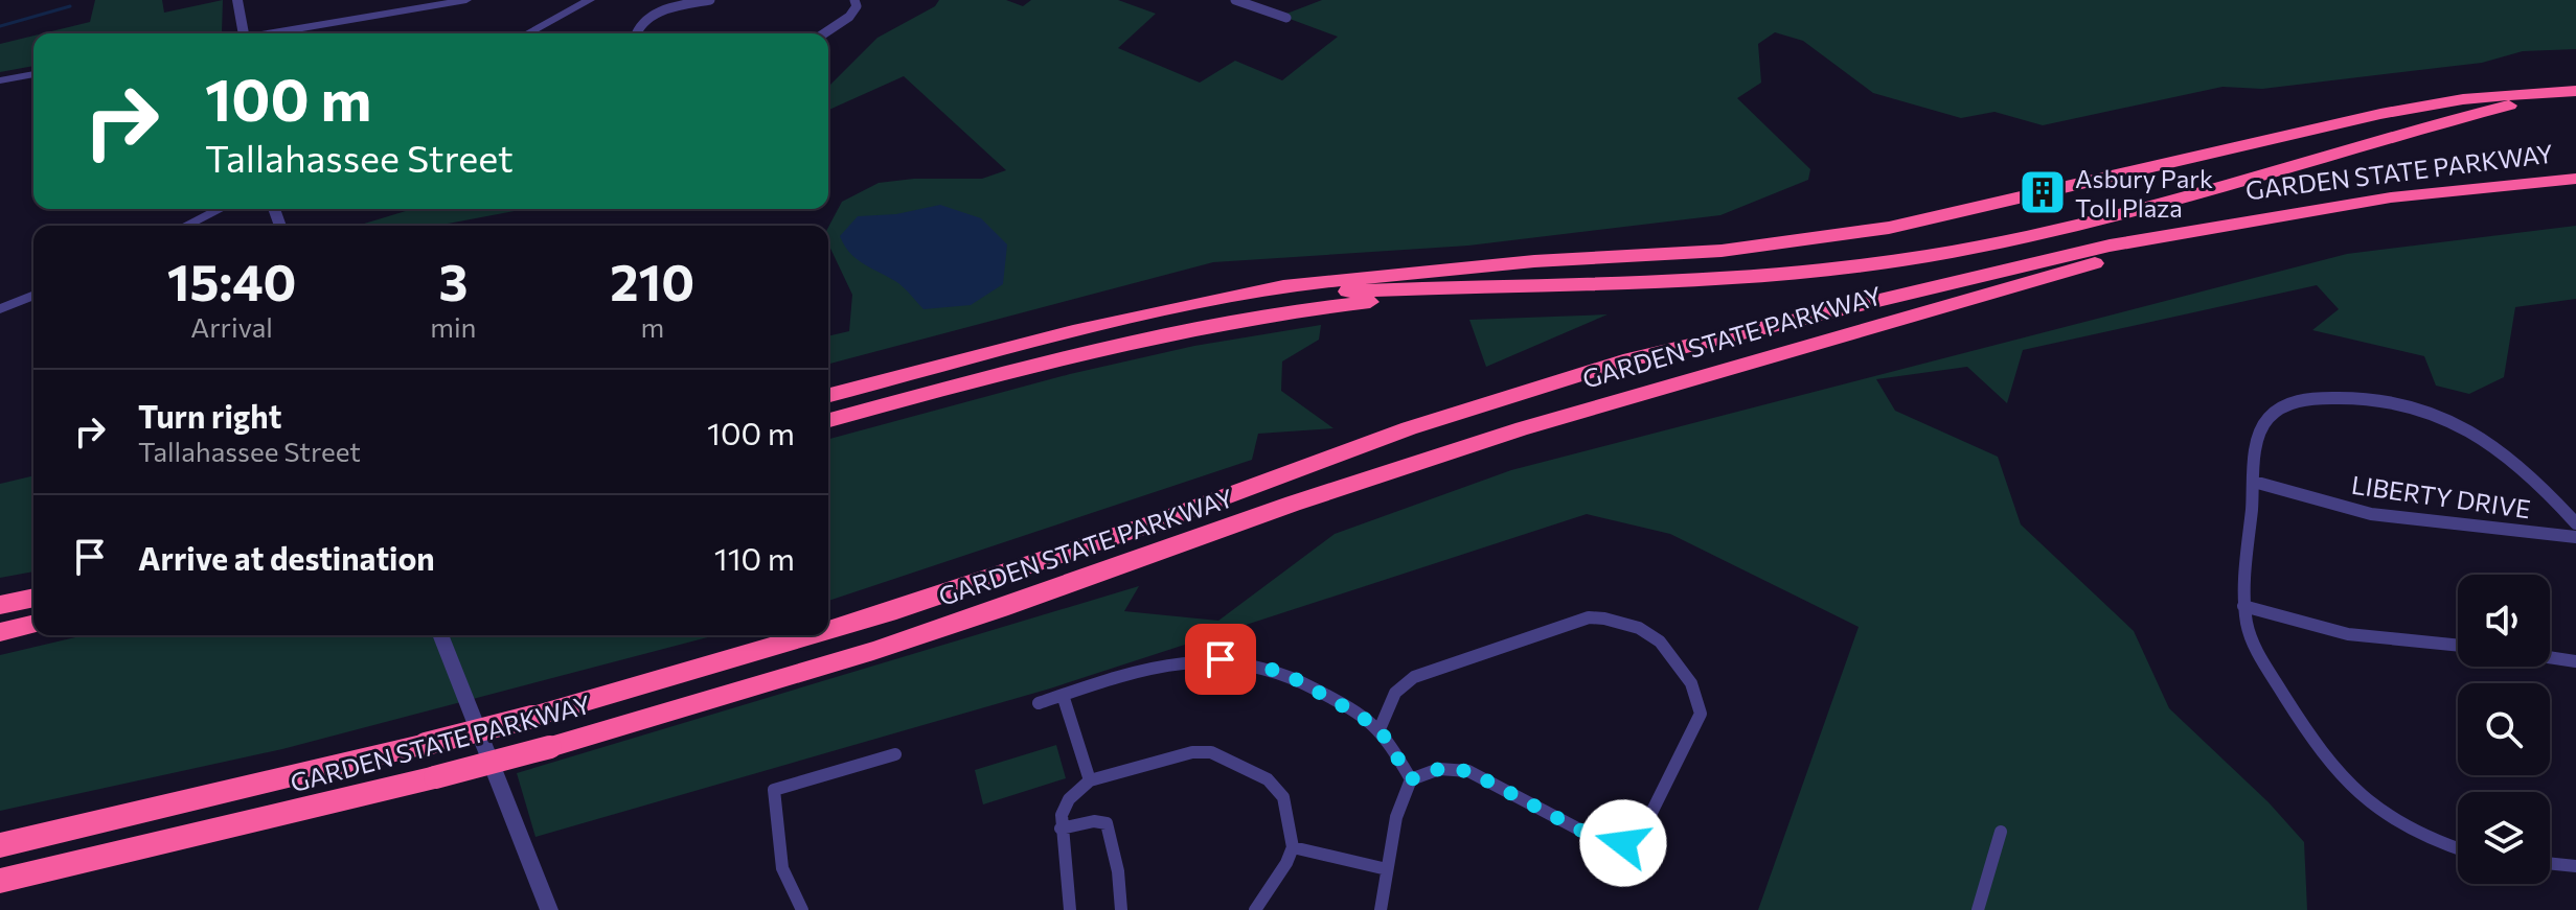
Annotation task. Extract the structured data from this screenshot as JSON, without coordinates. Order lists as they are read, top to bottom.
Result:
{
  "streets": {
    "highway": ["GARDEN STATE PARKWAY"],
    "street": ["LIBERTY DRIVE"]
  },
  "places": {
    "building": ["Asbury Park Toll Plaza"]
  },
  "page": {
    "turn": ["100 m", "Tallahassee Street"],
    "eta": [
      "15:40",
      "Arrival",
      "3",
      "min",
      "210",
      "m"
    ],
    "list": [
      {
        "name": "Turn right",
        "note": "Tallahassee Street",
        "value": "100 m"
      },
      {
        "name": "Arrive at destination",
        "value": "110 m"
      }
    ]
  }
}
